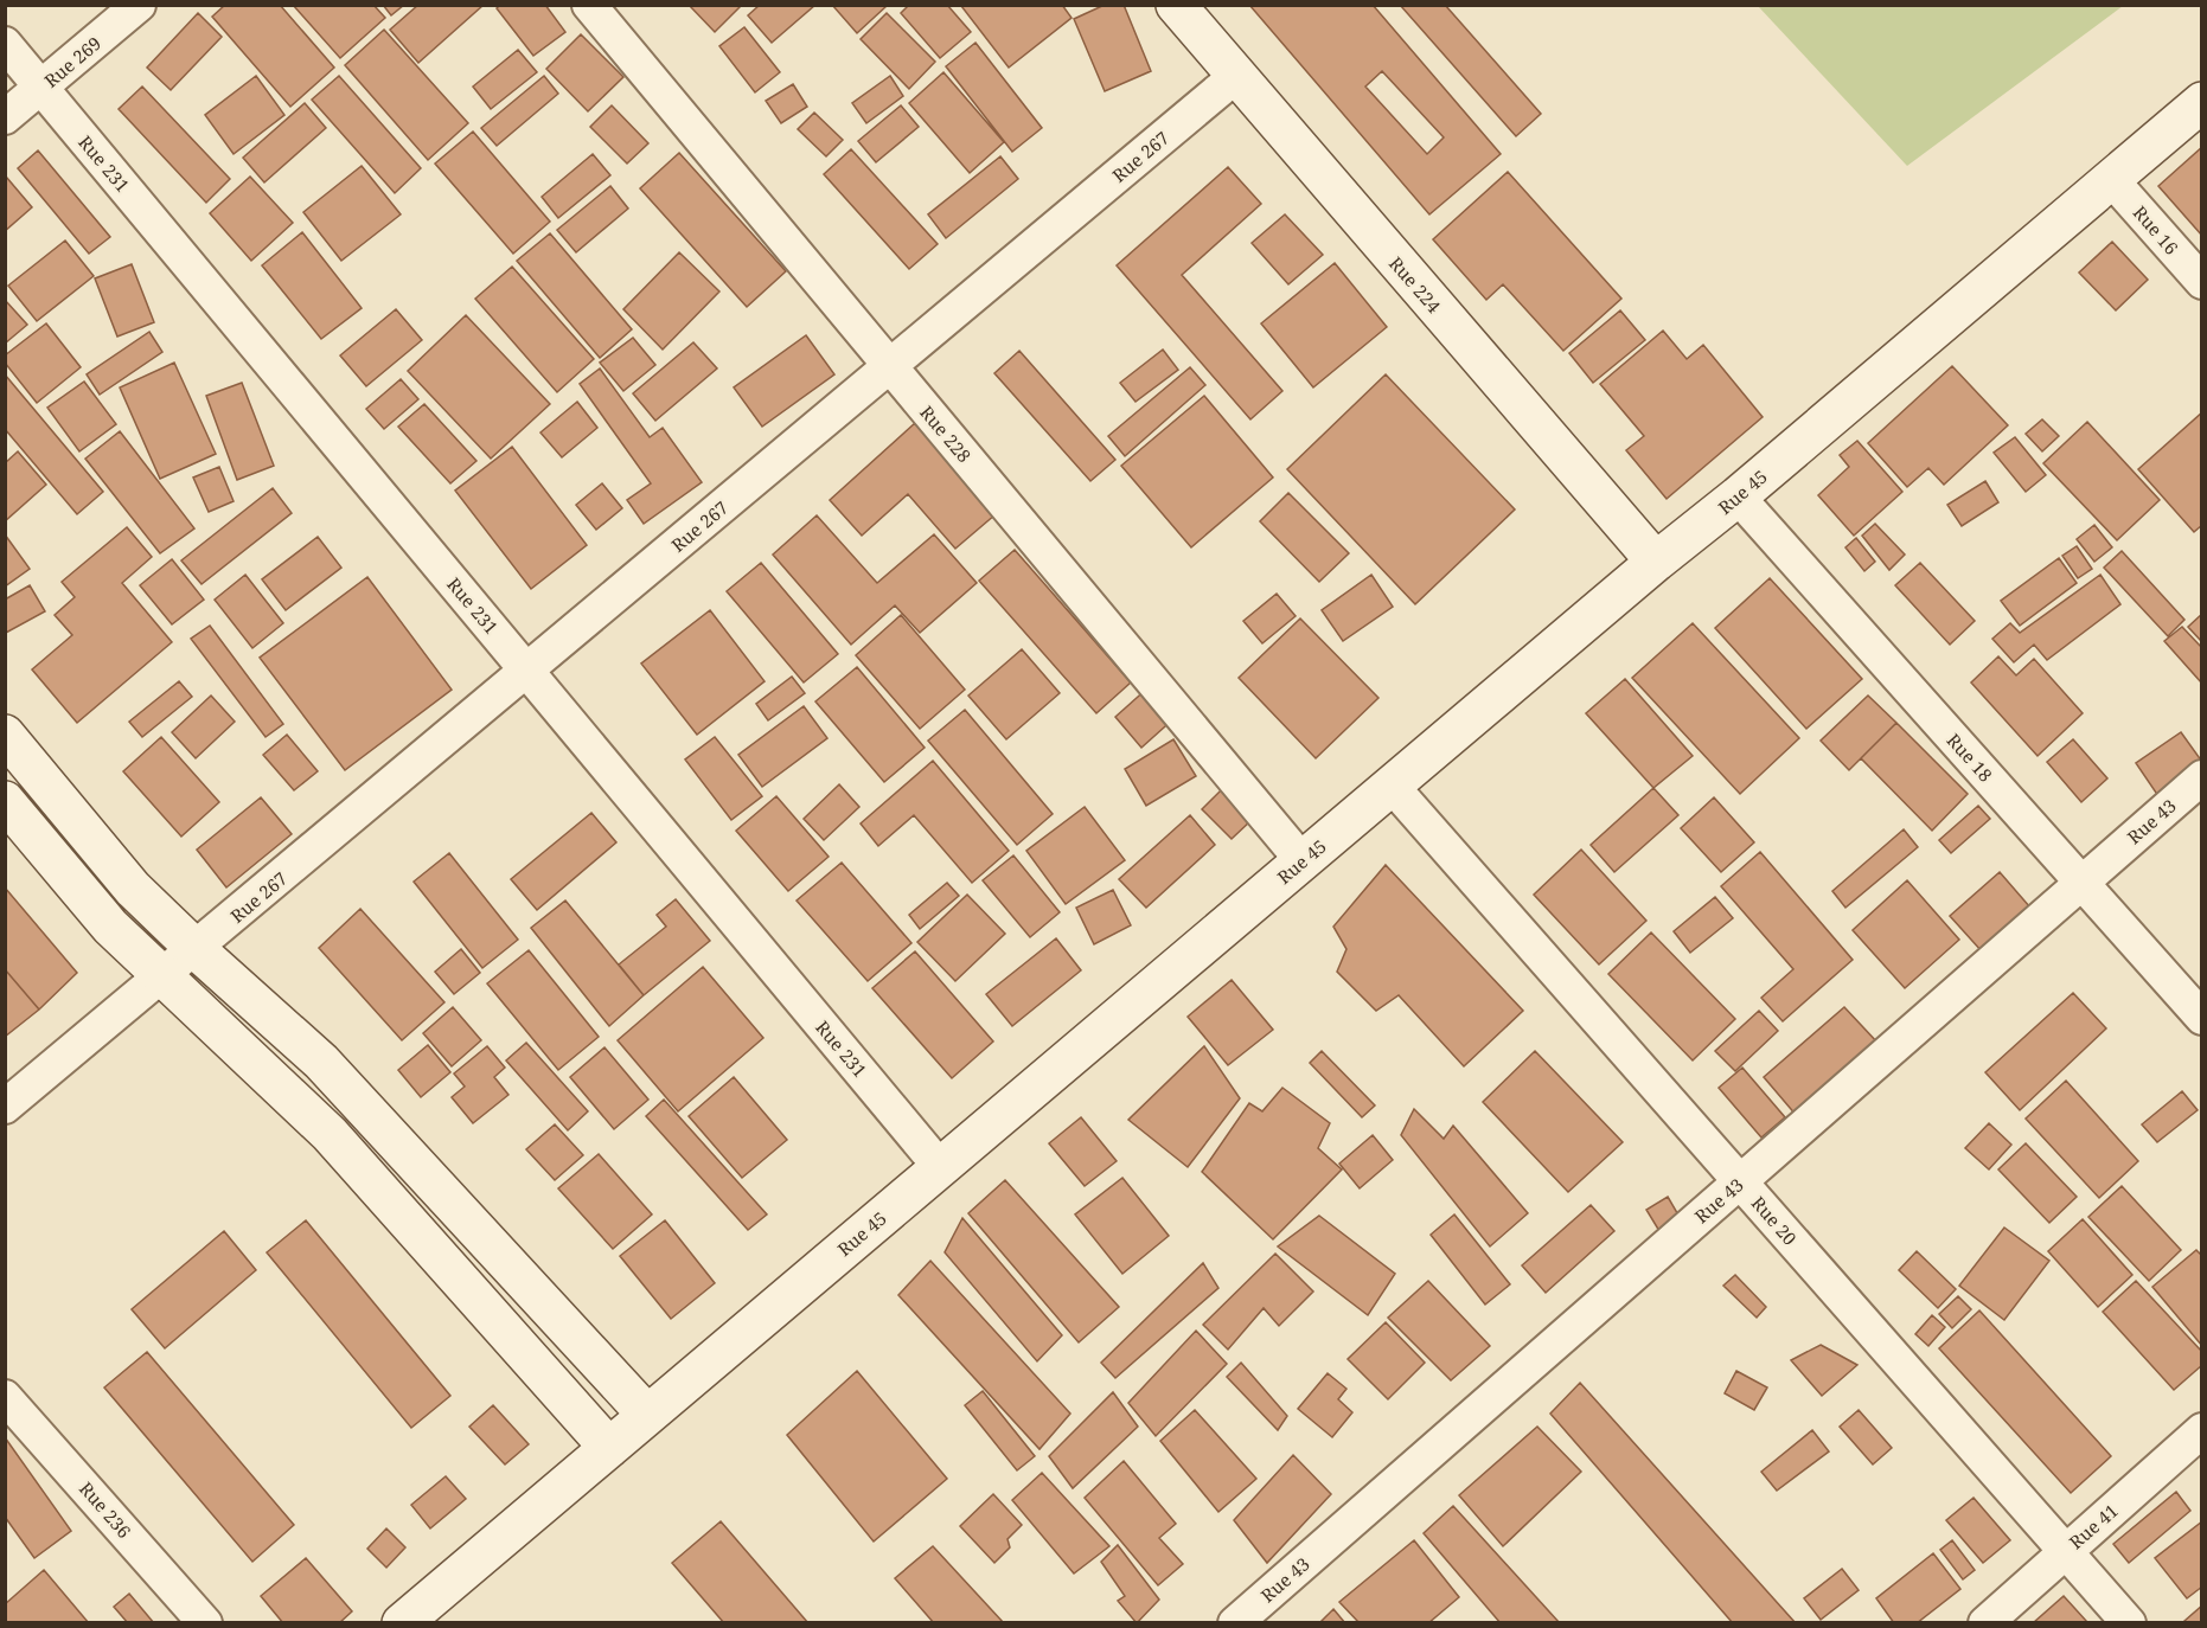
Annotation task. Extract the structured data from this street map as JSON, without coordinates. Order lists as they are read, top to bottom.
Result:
{
  "streets": {
    "street": [
      "Rue 269",
      "Rue 267",
      "Rue 231",
      "Rue 16",
      "Rue 224",
      "Rue 228",
      "Rue 45",
      "Rue 18",
      "Rue 43",
      "Rue 20",
      "Rue 236",
      "Rue 41"
    ]
  },
  "crossings": [
    ["Rue 269", "Rue 231"],
    ["Rue 267", "Rue 231"],
    ["Rue 267", "Rue 224"],
    ["Rue 267", "Rue 228"],
    ["Rue 231", "Rue 45"],
    ["Rue 16", "Rue 45"],
    ["Rue 224", "Rue 45"],
    ["Rue 228", "Rue 45"],
    ["Rue 45", "Rue 18"],
    ["Rue 45", "Rue 20"],
    ["Rue 18", "Rue 43"],
    ["Rue 43", "Rue 20"],
    ["Rue 20", "Rue 41"]
  ]
}
